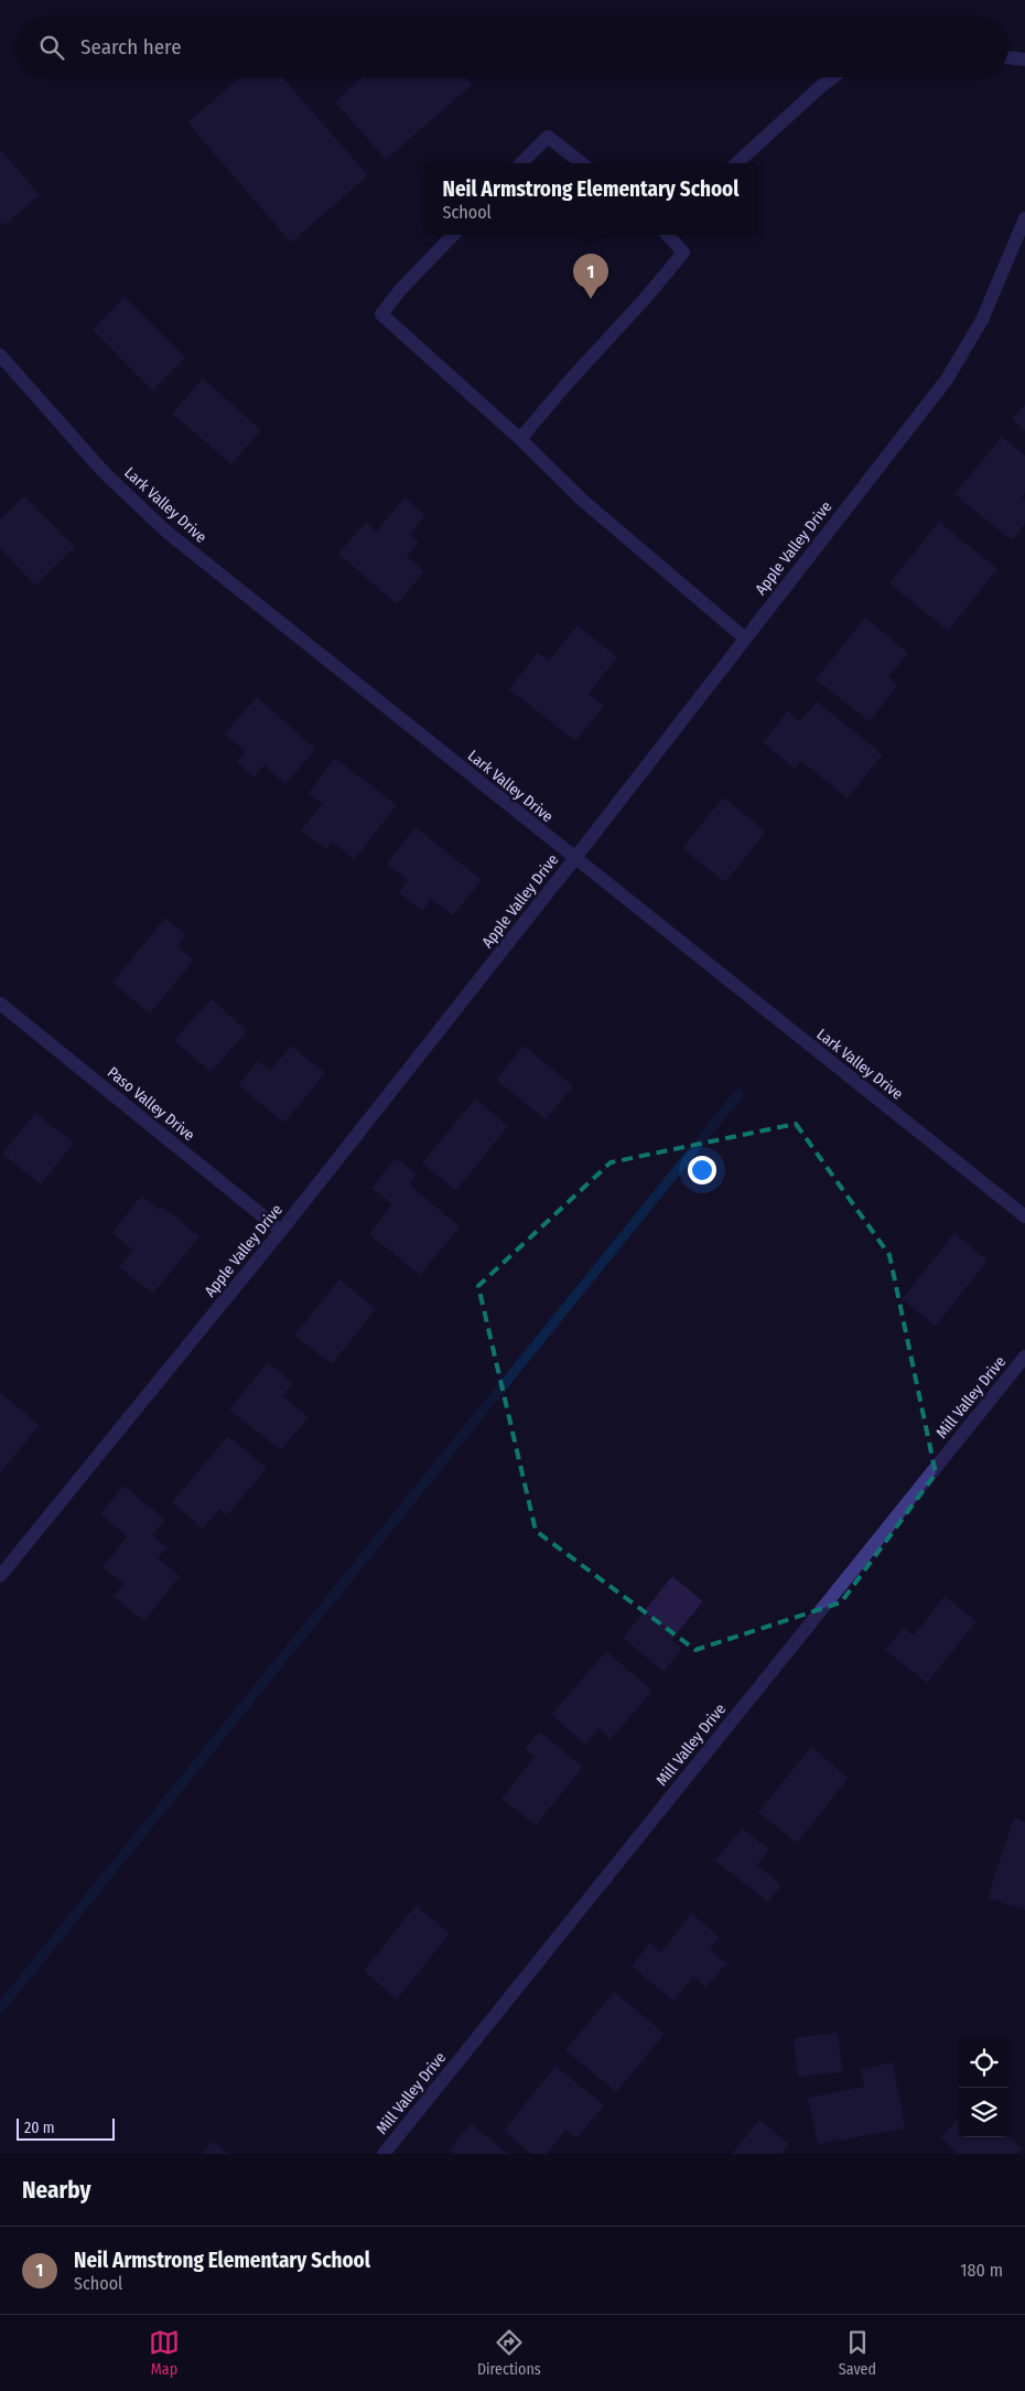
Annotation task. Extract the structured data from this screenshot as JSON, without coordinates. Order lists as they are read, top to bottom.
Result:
{
  "streets": {
    "street": [
      "Lark Valley Drive",
      "Apple Valley Drive",
      "Paso Valley Drive",
      "Mill Valley Drive"
    ]
  },
  "crossings": [
    ["Lark Valley Drive", "Apple Valley Drive"],
    ["Apple Valley Drive", "Paso Valley Drive"]
  ],
  "scale_bar": "20 m",
  "page": {
    "search": "Search here",
    "popup": ["Neil Armstrong Elementary School", "School"],
    "pins": "1",
    "scale": "20 m",
    "heading": "Nearby",
    "list": [
      {
        "mark": "1",
        "name": "Neil Armstrong Elementary School",
        "note": "School",
        "value": "180 m"
      }
    ],
    "nav": ["Map", "Directions", "Saved"]
  }
}
